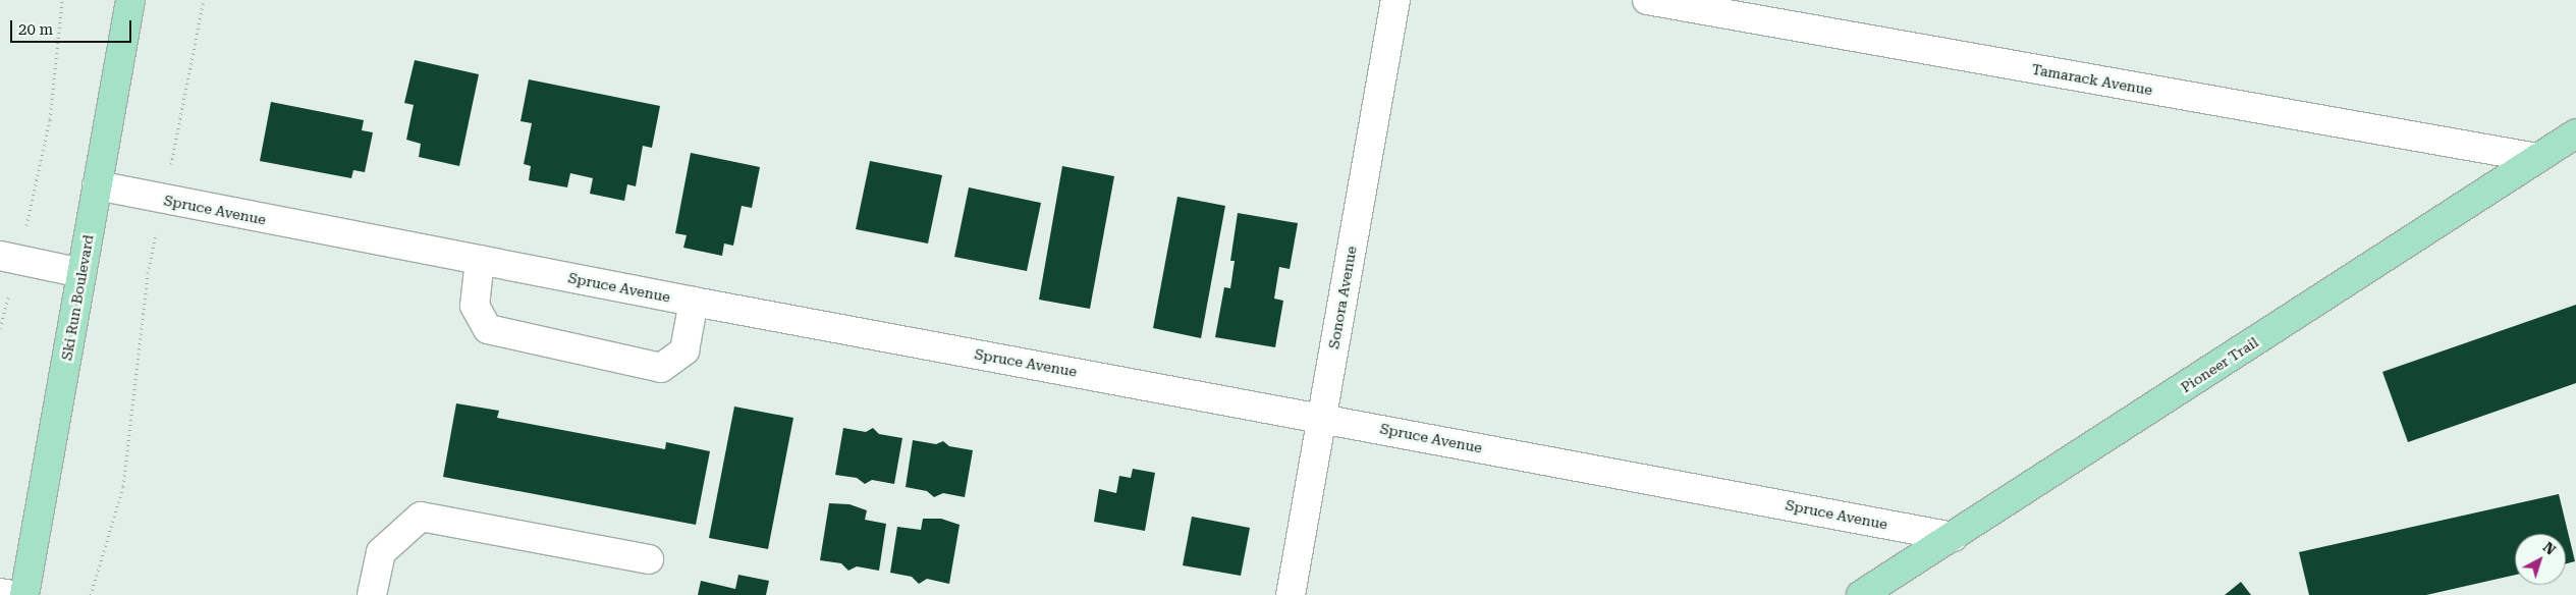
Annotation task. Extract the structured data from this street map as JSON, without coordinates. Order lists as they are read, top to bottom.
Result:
{
  "streets": {
    "main road": ["Ski Run Boulevard", "Pioneer Trail"],
    "street": ["Tamarack Avenue", "Spruce Avenue", "Sonora Avenue"]
  },
  "crossings": [
    ["Tamarack Avenue", "Pioneer Trail"],
    ["Spruce Avenue", "Ski Run Boulevard"],
    ["Spruce Avenue", "Sonora Avenue"],
    ["Spruce Avenue", "Pioneer Trail"]
  ],
  "scale_bar": "20 m",
  "north": "top right"
}
